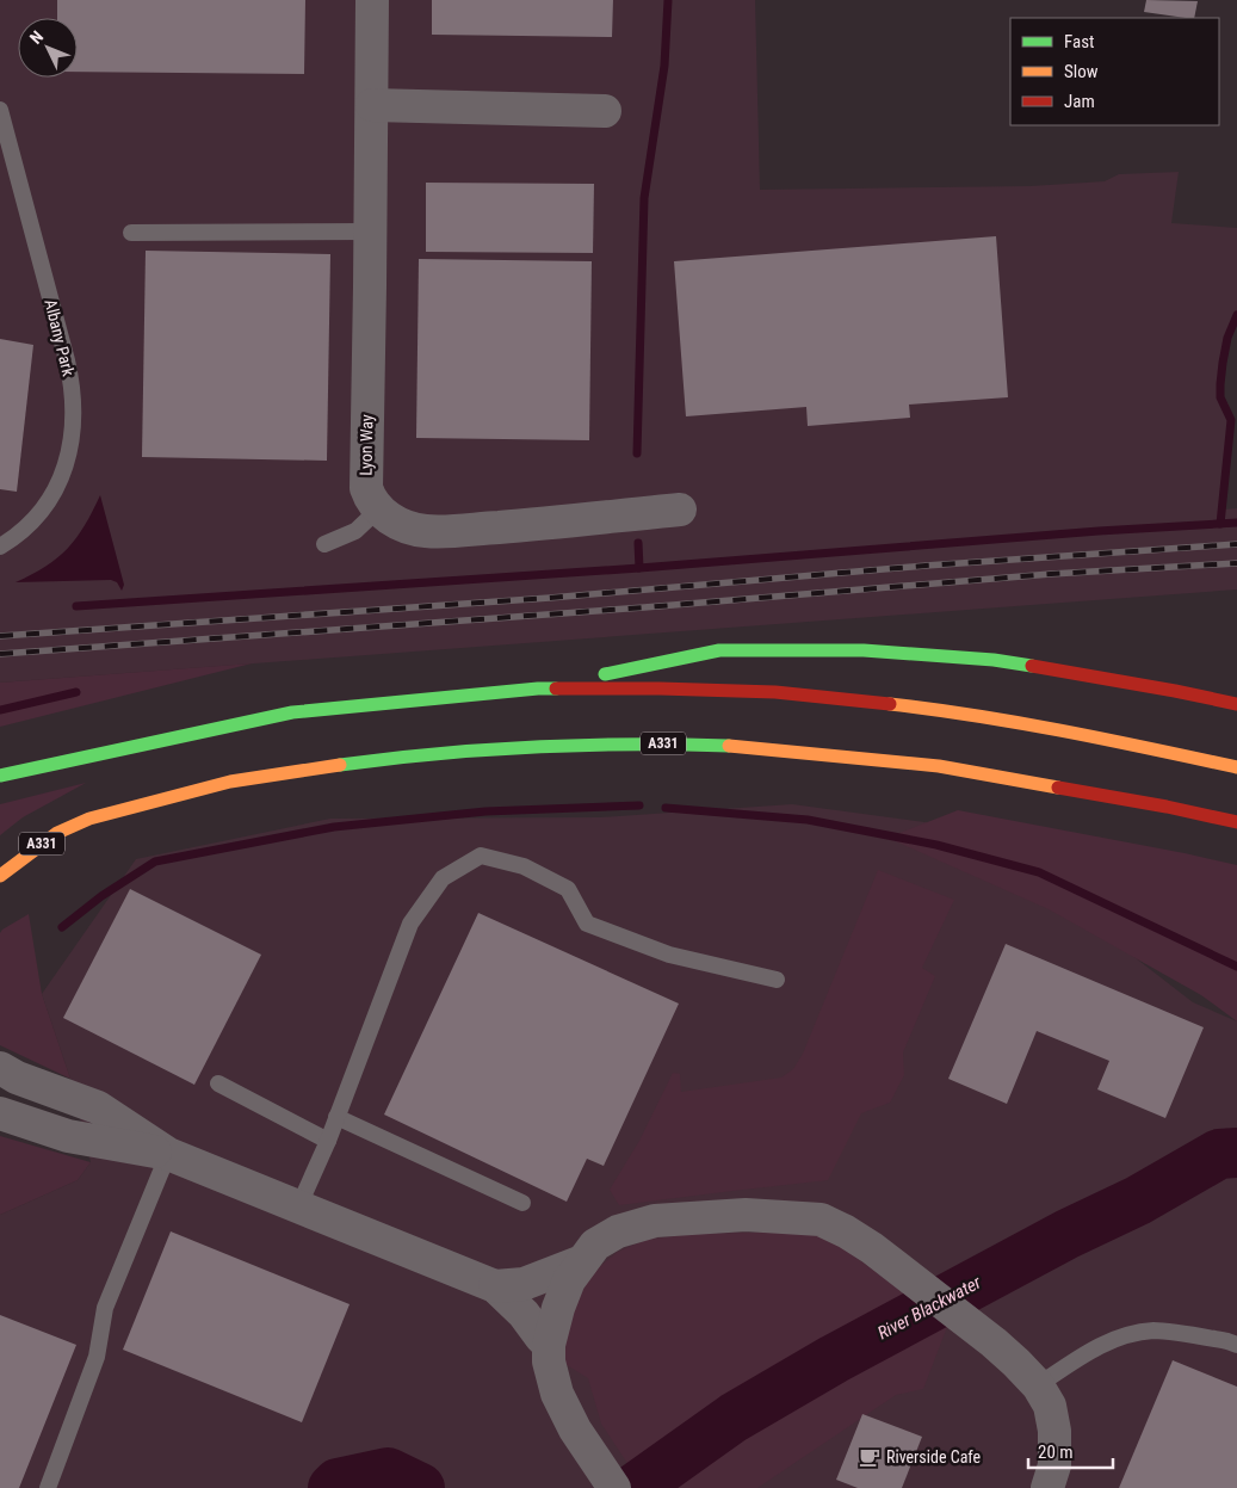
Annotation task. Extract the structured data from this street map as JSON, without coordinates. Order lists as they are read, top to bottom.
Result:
{
  "streets": {
    "highway": ["A331"],
    "street": ["Lyon Way"],
    "lane": ["Albany Park"]
  },
  "water": ["River Blackwater"],
  "places": {
    "cafe": ["Riverside Cafe"]
  },
  "legend": ["Fast", "Slow", "Jam"],
  "scale_bar": "20 m",
  "north": "top left"
}
